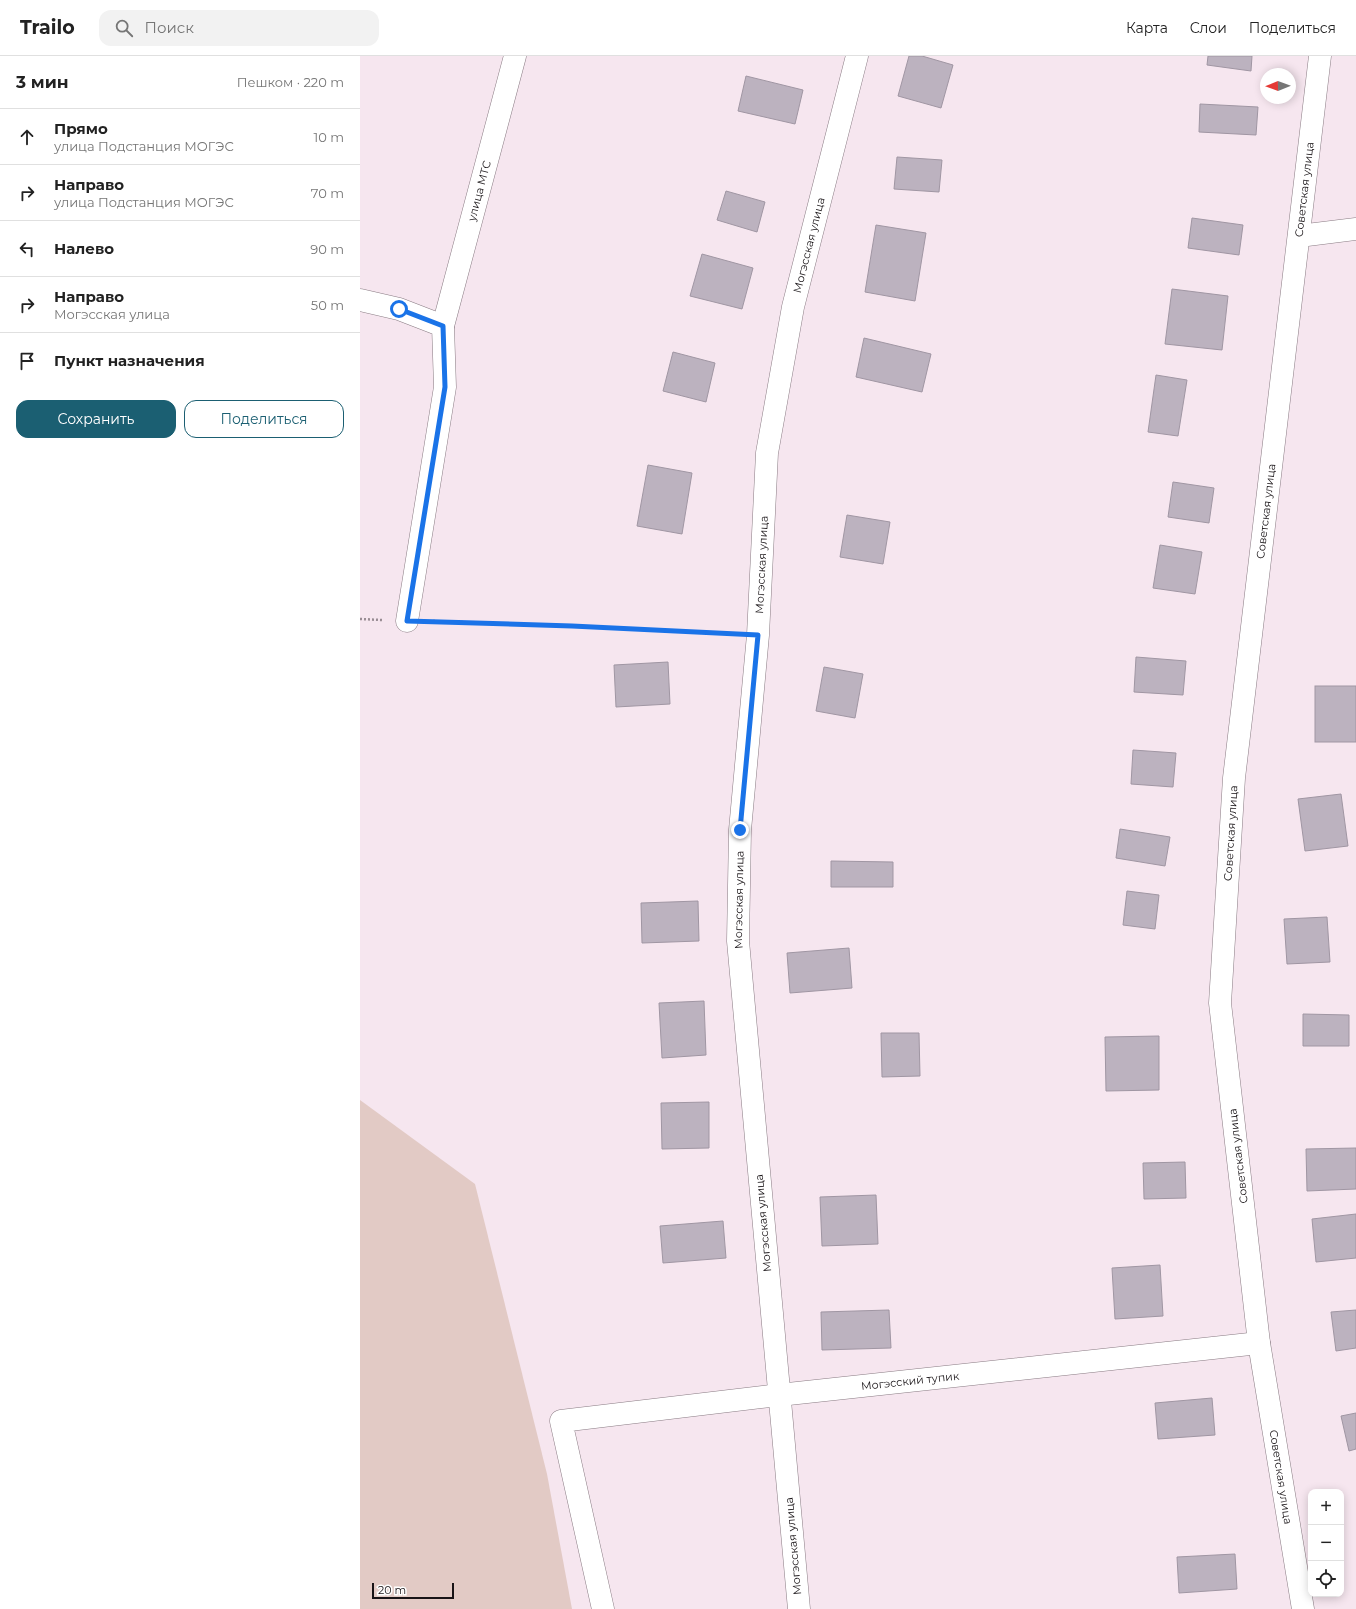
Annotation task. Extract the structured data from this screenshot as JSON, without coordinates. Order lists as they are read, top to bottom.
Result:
{
  "streets": {
    "street": [
      "Советская улица",
      "улица МТС",
      "Могэсская улица",
      "Могэсский тупик"
    ]
  },
  "crossings": [
    ["Советская улица", "Могэсский тупик"],
    ["Могэсская улица", "Могэсский тупик"]
  ],
  "scale_bar": "20 m",
  "north": "left",
  "page": {
    "header": "Trailo",
    "search": "Поиск",
    "nav": ["Карта", "Слои", "Поделиться"],
    "heading": ["3 мин", "Пешком · 220 m"],
    "list": [
      ["Прямо", "улица Подстанция МОГЭС", "10 m"],
      ["Направо", "улица Подстанция МОГЭС", "70 m"],
      ["Налево", "90 m"],
      ["Направо", "Могэсская улица", "50 m"],
      "Пункт назначения"
    ],
    "buttons": ["Сохранить", "Поделиться"],
    "map_buttons": ["+", "−"],
    "scale": "20 m"
  }
}
